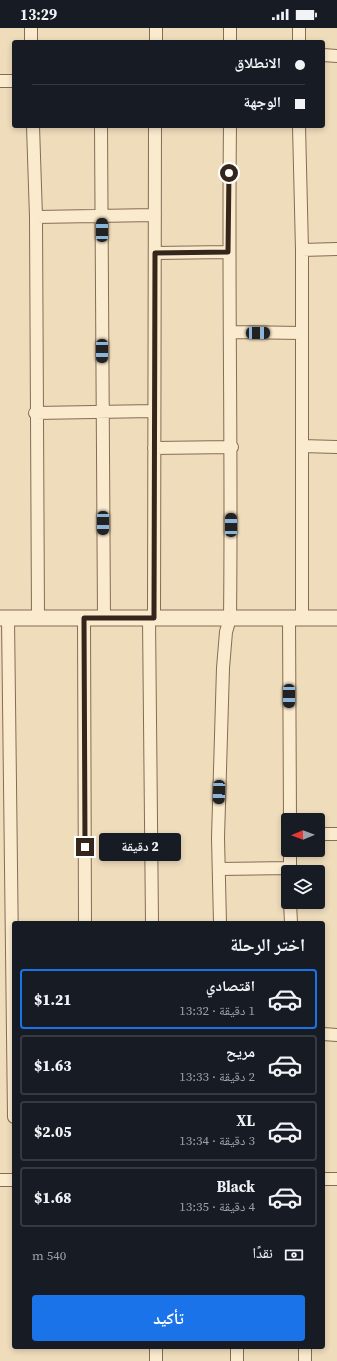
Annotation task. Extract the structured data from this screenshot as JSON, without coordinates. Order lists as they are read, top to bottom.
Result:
{
  "north": "left",
  "page": {
    "status": "13:29",
    "banner": ["الانطلاق", "الوجهة"],
    "bubble": "2 دقيقة",
    "heading": "اختر الرحلة",
    "list": [
      {
        "name": "اقتصادي",
        "note": "1 دقيقة · 13:32",
        "value": "$1.21"
      },
      {
        "name": "مريح",
        "note": "2 دقيقة · 13:33",
        "value": "$1.63"
      },
      {
        "name": "XL",
        "note": "3 دقيقة · 13:34",
        "value": "$2.05"
      },
      {
        "name": "Black",
        "note": "4 دقيقة · 13:35",
        "value": "$1.68"
      }
    ],
    "pay": ["نقدًا", "540 m"],
    "buttons": "تأكيد"
  }
}
